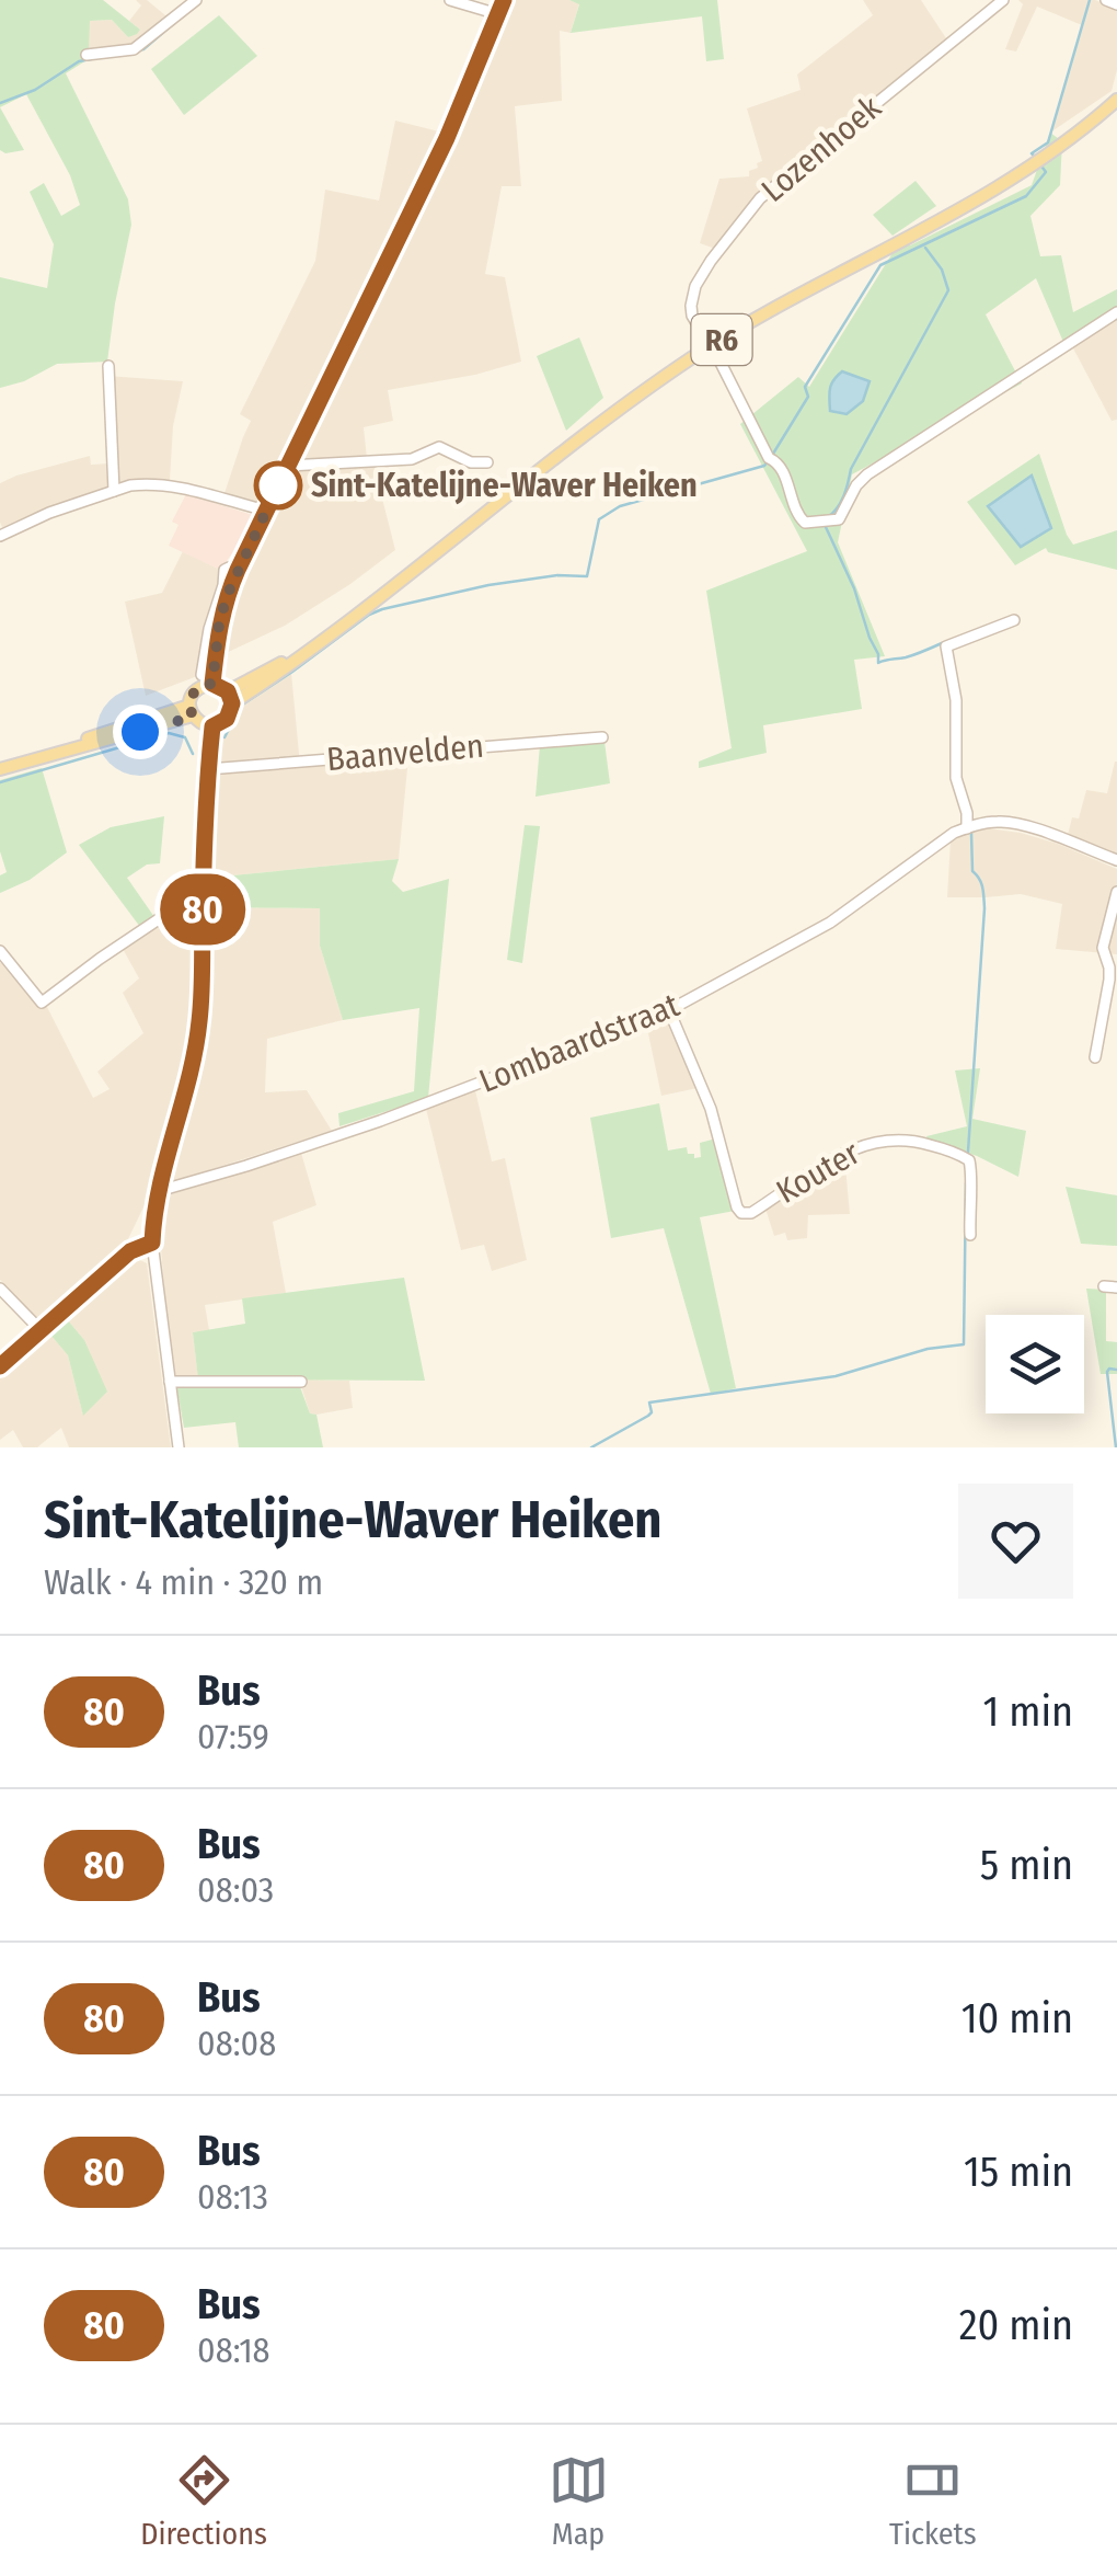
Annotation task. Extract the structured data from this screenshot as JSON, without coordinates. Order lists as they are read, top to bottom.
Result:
{
  "streets": {
    "main road": ["R6"],
    "street": [
      "Lozenhoek",
      "Baanvelden",
      "Lombaardstraat",
      "Kouter"
    ]
  },
  "crossings": [
    ["Lombaardstraat", "Kouter"]
  ],
  "places": ["Sint-Katelijne-Waver Heiken"],
  "lines": ["bus line 80"],
  "page": {
    "on_map": "80",
    "heading": ["Sint-Katelijne-Waver Heiken", "Walk · 4 min · 320 m"],
    "list": [
      {
        "mark": "80",
        "name": "Bus",
        "note": "07:59",
        "value": "1 min"
      },
      {
        "mark": "80",
        "name": "Bus",
        "note": "08:03",
        "value": "5 min"
      },
      {
        "mark": "80",
        "name": "Bus",
        "note": "08:08",
        "value": "10 min"
      },
      {
        "mark": "80",
        "name": "Bus",
        "note": "08:13",
        "value": "15 min"
      },
      {
        "mark": "80",
        "name": "Bus",
        "note": "08:18",
        "value": "20 min"
      }
    ],
    "tabs": ["Directions", "Map", "Tickets"]
  }
}
